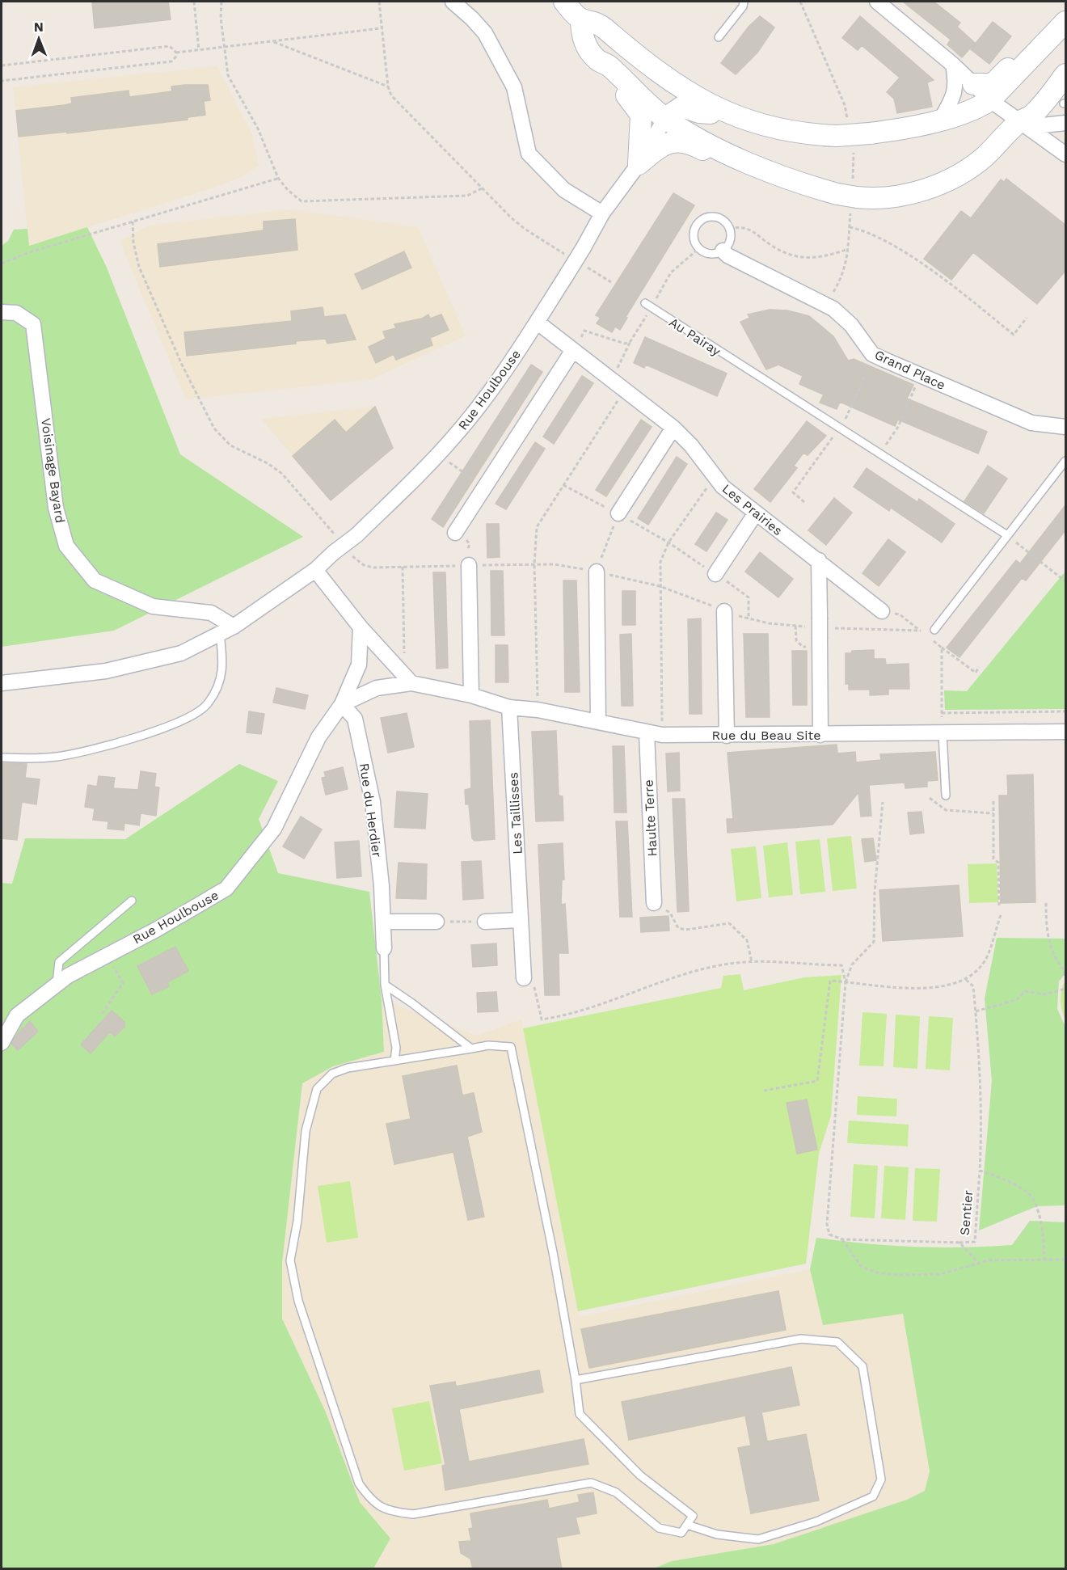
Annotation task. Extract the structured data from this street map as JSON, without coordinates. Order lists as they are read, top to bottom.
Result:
{
  "streets": {
    "street": [
      "Grand Place",
      "Rue Houlbouse",
      "Voisinage Bayard",
      "Les Prairies",
      "Rue du Beau Site",
      "Rue du Herdier",
      "Les Taillisses",
      "Haulte Terre"
    ],
    "lane": ["Au Pairay"],
    "path": ["Sentier"]
  },
  "crossings": [
    ["Rue Houlbouse", "Voisinage Bayard"],
    ["Rue Houlbouse", "Les Prairies"],
    ["Rue Houlbouse", "Rue du Herdier"],
    ["Rue du Beau Site", "Les Taillisses"],
    ["Rue du Beau Site", "Haulte Terre"]
  ],
  "north": "top"
}
